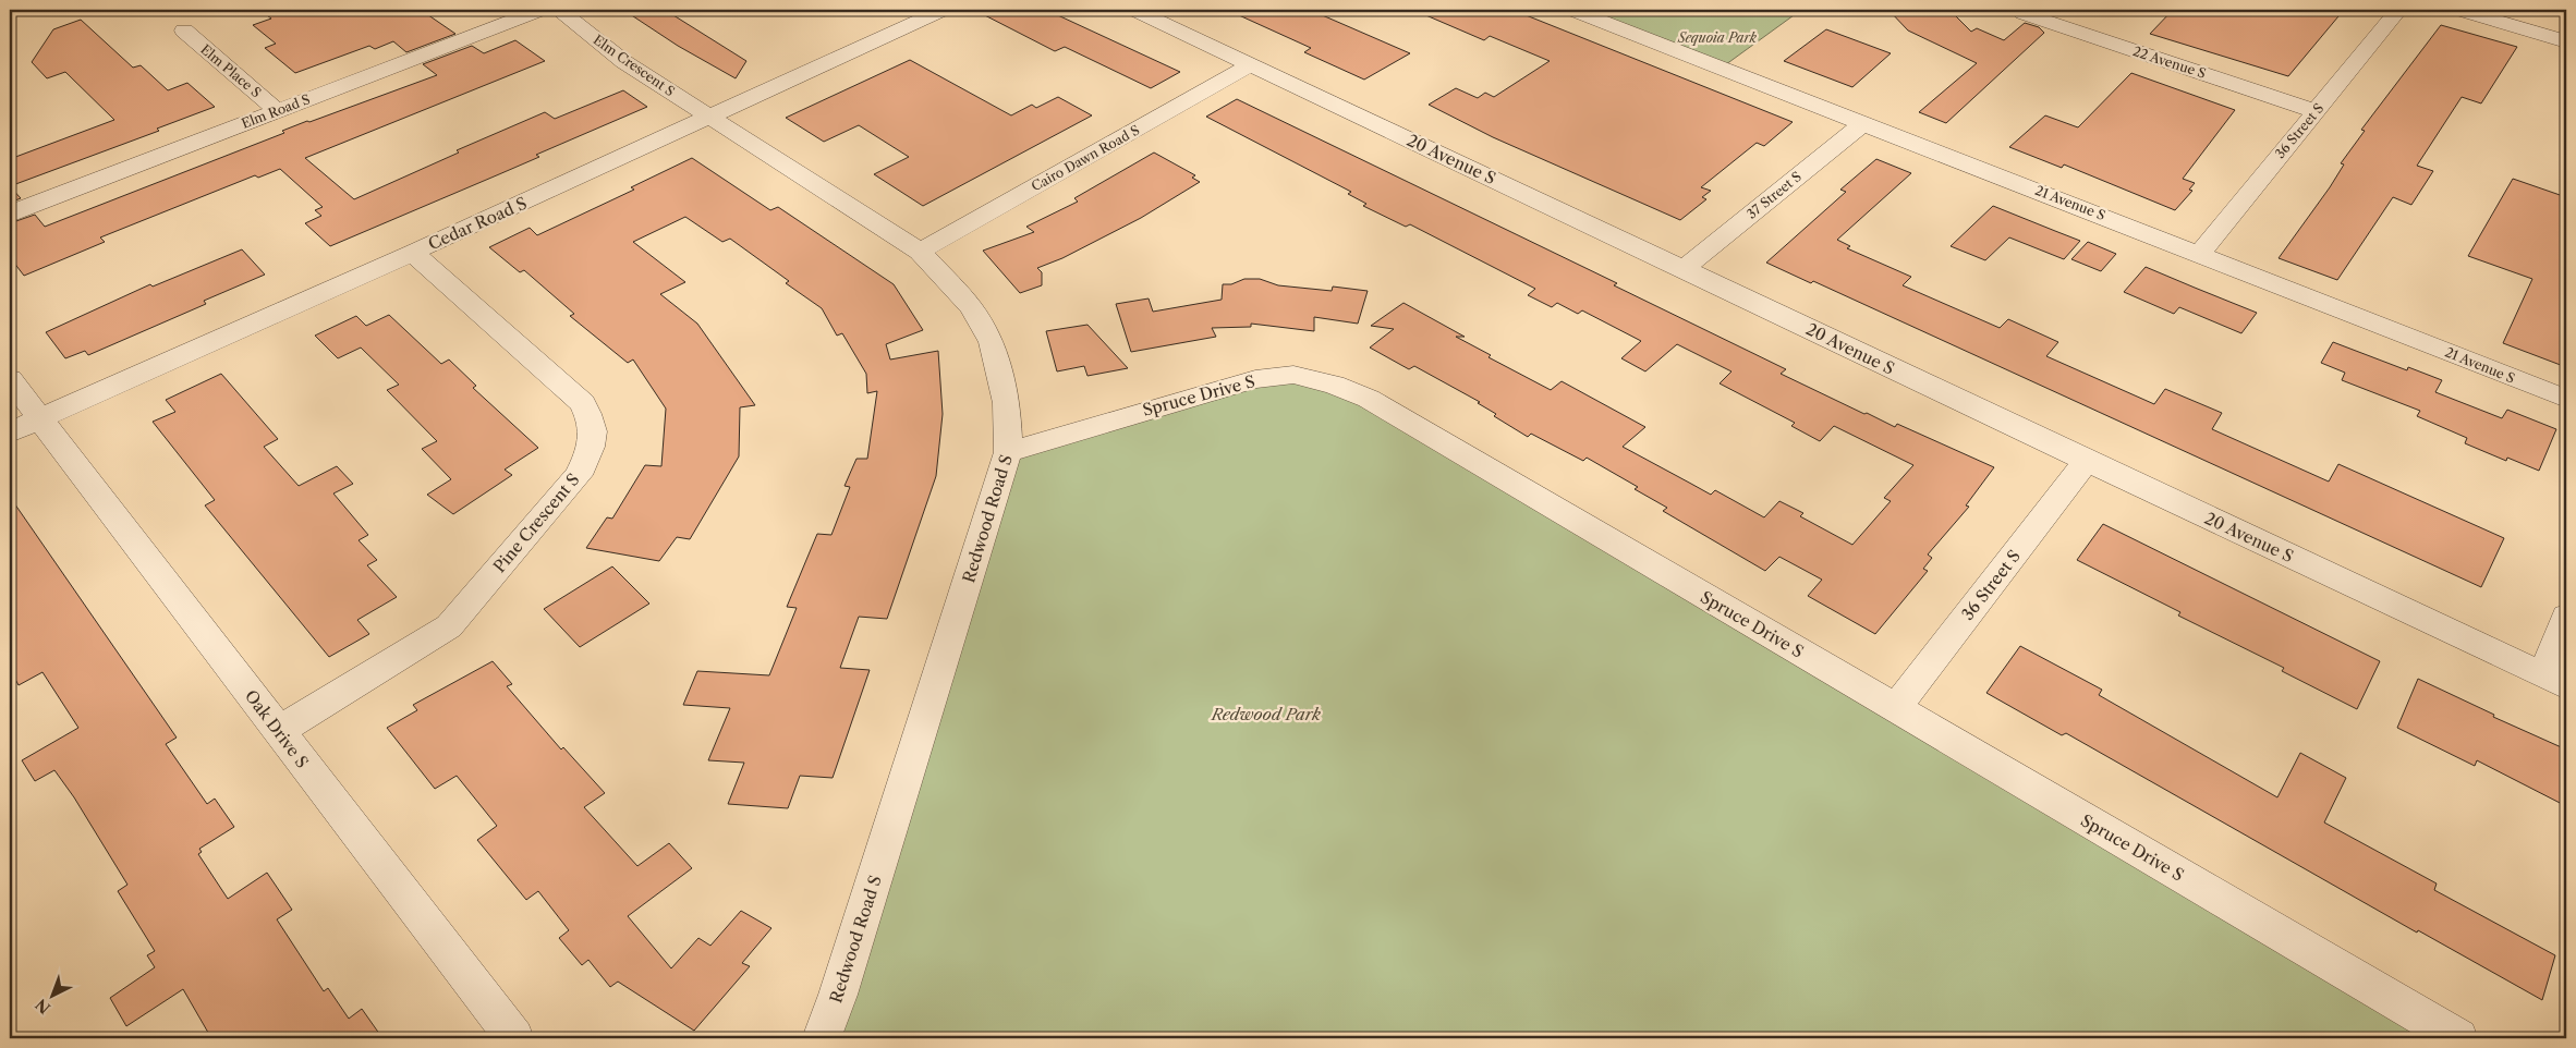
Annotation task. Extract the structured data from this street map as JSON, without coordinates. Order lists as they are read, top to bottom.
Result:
{
  "streets": {
    "street": [
      "22 Avenue S",
      "Elm Crescent S",
      "Elm Place S",
      "Elm Road S",
      "36 Street S",
      "Cairo Dawn Road S",
      "20 Avenue S",
      "37 Street S",
      "21 Avenue S",
      "Cedar Road S",
      "Spruce Drive S",
      "Redwood Road S",
      "Pine Crescent S",
      "Oak Drive S"
    ]
  },
  "crossings": [
    ["22 Avenue S", "36 Street S"],
    ["Elm Crescent S", "Cedar Road S"],
    ["Elm Crescent S", "Redwood Road S"],
    ["Elm Place S", "Elm Road S"],
    ["36 Street S", "20 Avenue S"],
    ["36 Street S", "21 Avenue S"],
    ["36 Street S", "Spruce Drive S"],
    ["Cairo Dawn Road S", "20 Avenue S"],
    ["Cairo Dawn Road S", "Redwood Road S"],
    ["20 Avenue S", "37 Street S"],
    ["37 Street S", "21 Avenue S"],
    ["Cedar Road S", "Redwood Road S"],
    ["Cedar Road S", "Pine Crescent S"],
    ["Cedar Road S", "Oak Drive S"],
    ["Spruce Drive S", "Redwood Road S"],
    ["Pine Crescent S", "Oak Drive S"]
  ],
  "parks": ["Sequoia Park", "Redwood Park"],
  "north": "bottom left"
}
